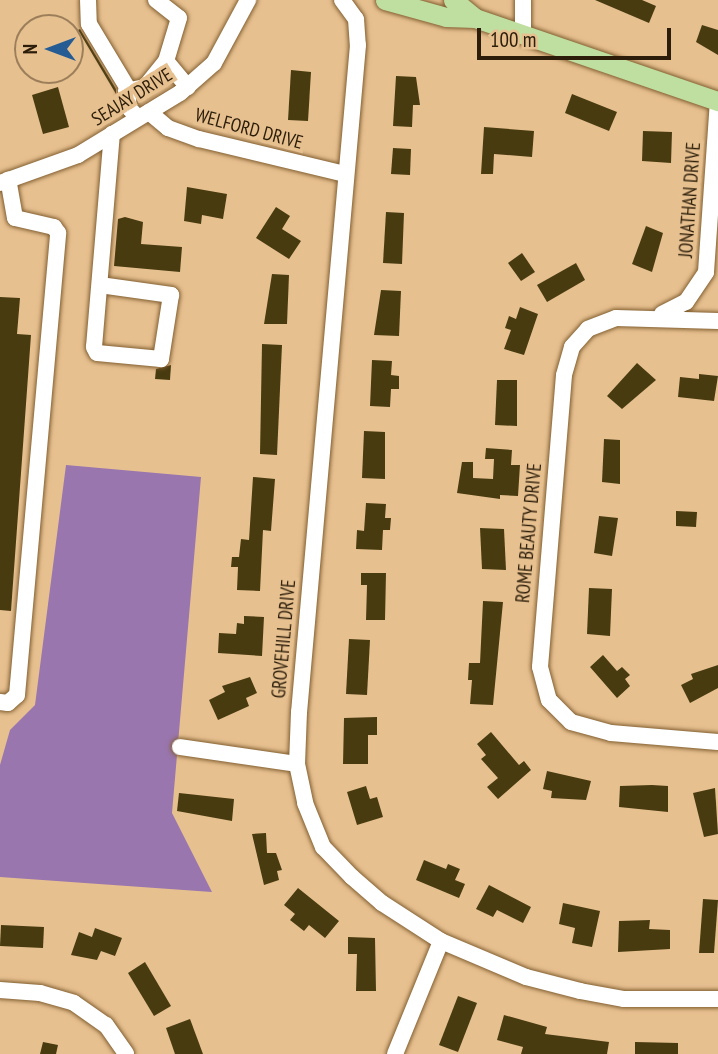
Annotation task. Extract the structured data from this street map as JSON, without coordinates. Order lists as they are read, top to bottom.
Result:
{
  "streets": {
    "street": [
      "SEAJAY DRIVE",
      "WELFORD DRIVE",
      "JONATHAN DRIVE",
      "ROME BEAUTY DRIVE",
      "GROVEHILL DRIVE"
    ]
  },
  "crossings": [
    ["SEAJAY DRIVE", "WELFORD DRIVE"],
    ["WELFORD DRIVE", "GROVEHILL DRIVE"],
    ["JONATHAN DRIVE", "ROME BEAUTY DRIVE"]
  ],
  "scale_bar": "100 m",
  "north": "left"
}
